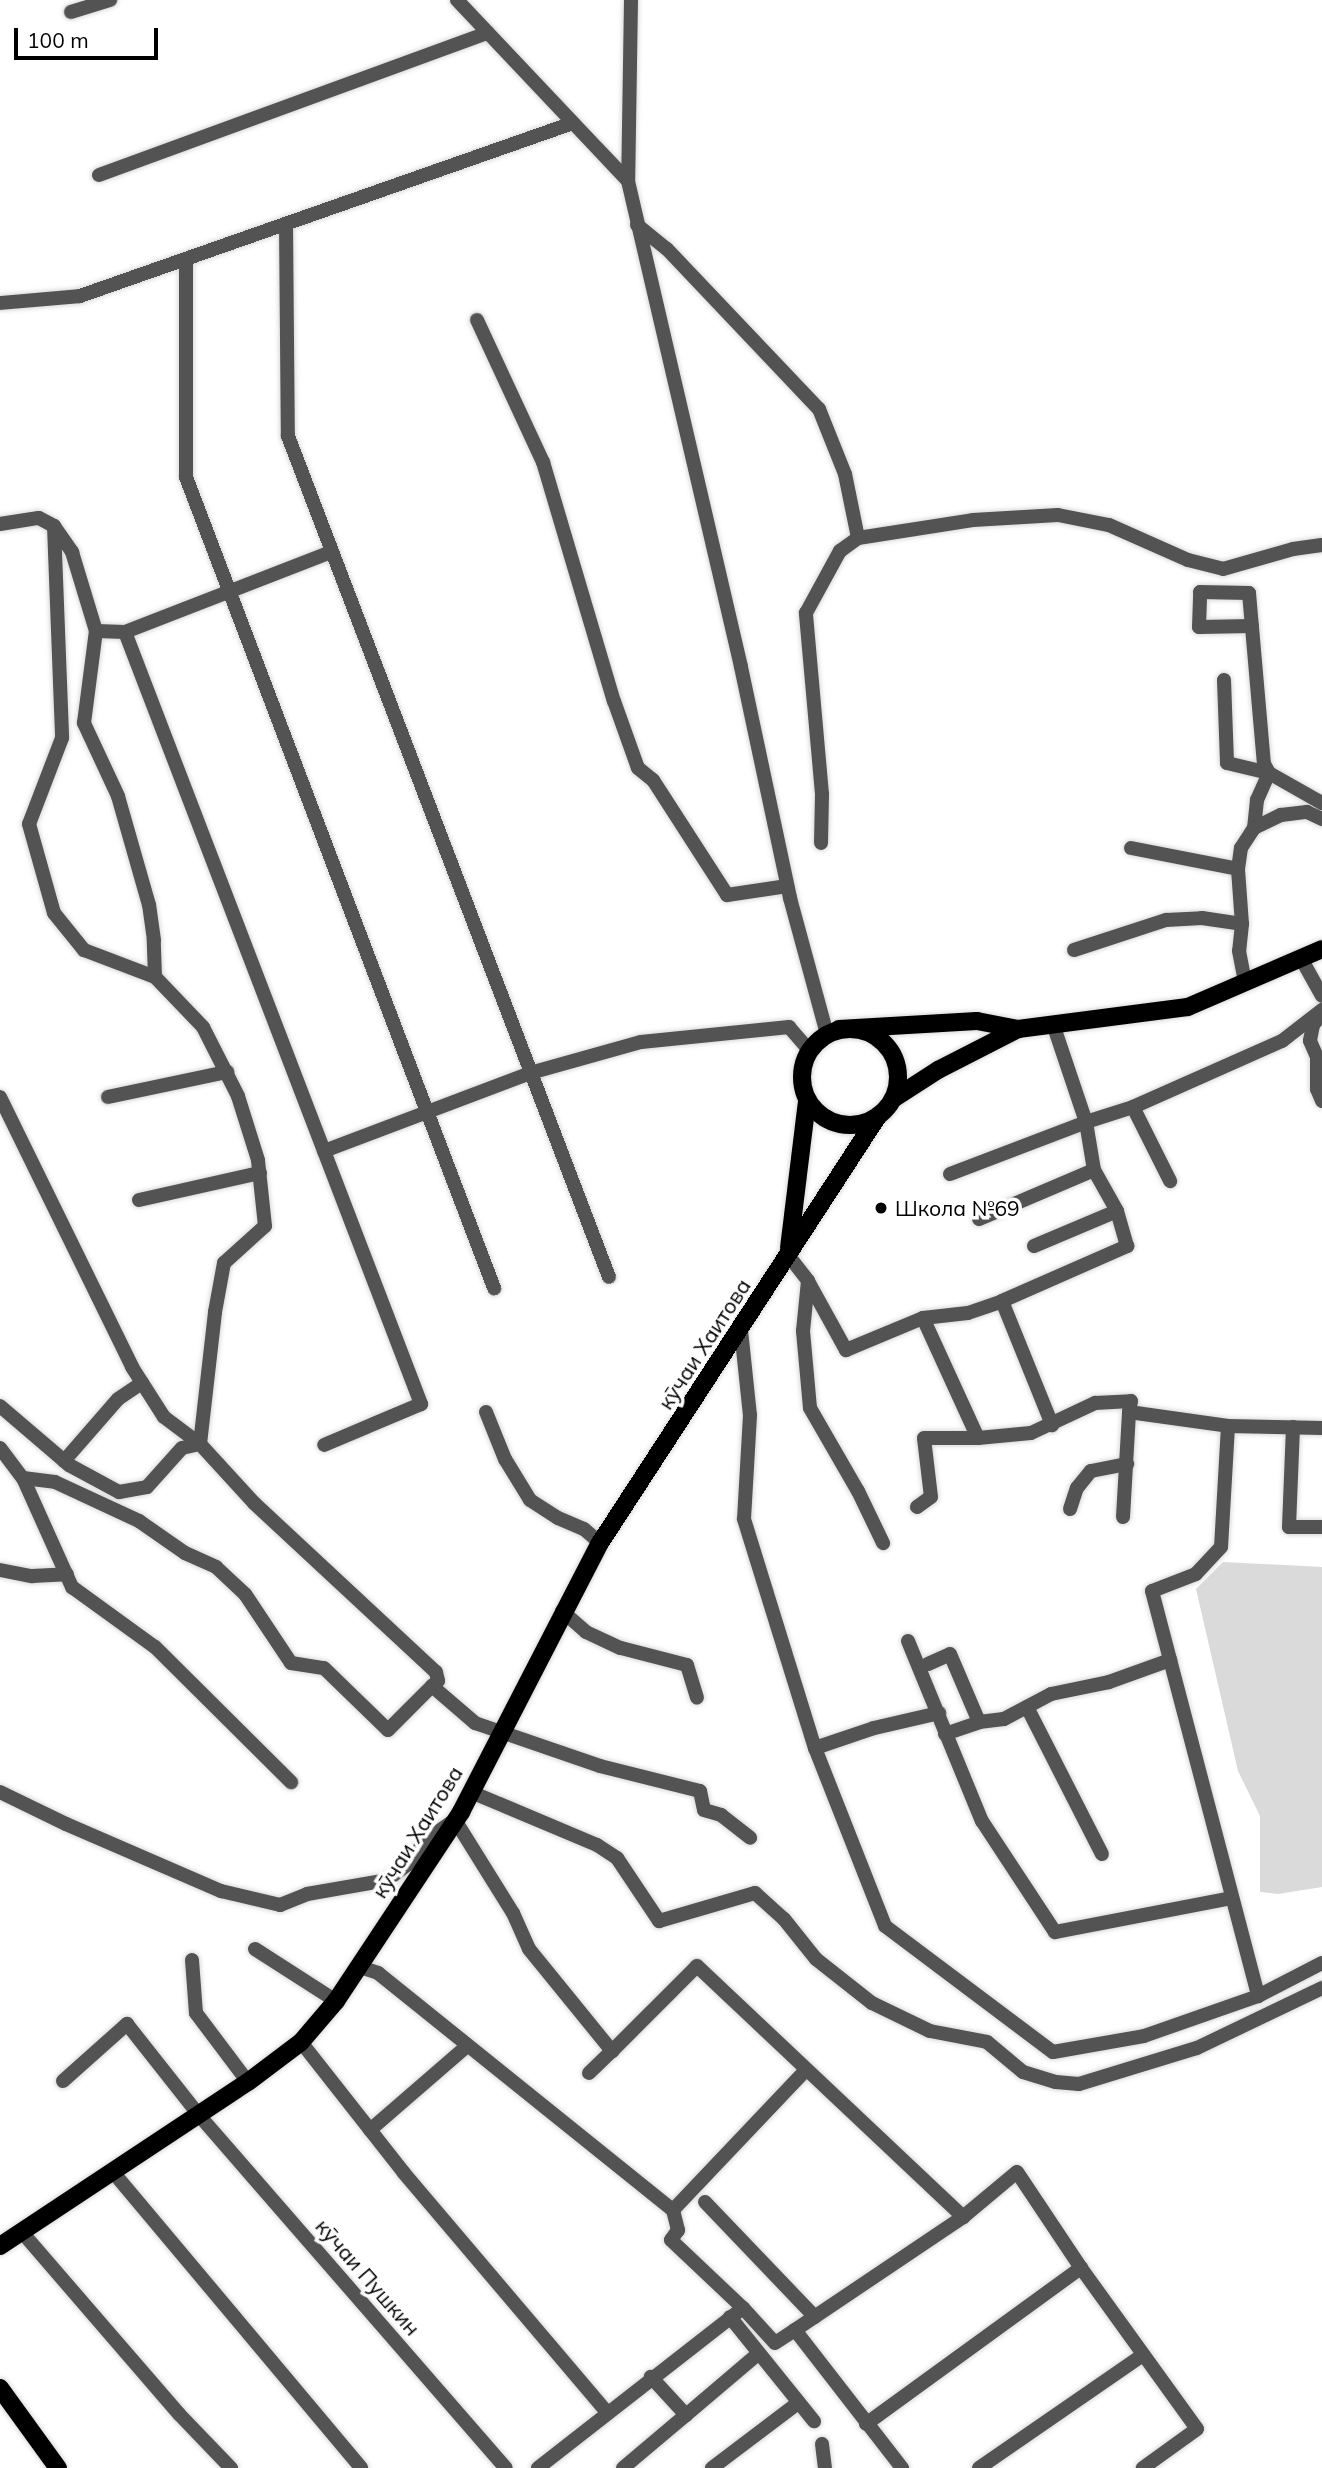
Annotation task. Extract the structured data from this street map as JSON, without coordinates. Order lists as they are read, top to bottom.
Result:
{
  "streets": {
    "main road": ["кӯчаи Хаитова"],
    "street": ["кӯчаи Пушкин"]
  },
  "crossings": [
    ["кӯчаи Хаитова", "кӯчаи Пушкин"]
  ],
  "places": ["Школа №69"],
  "scale_bar": "100 m"
}
